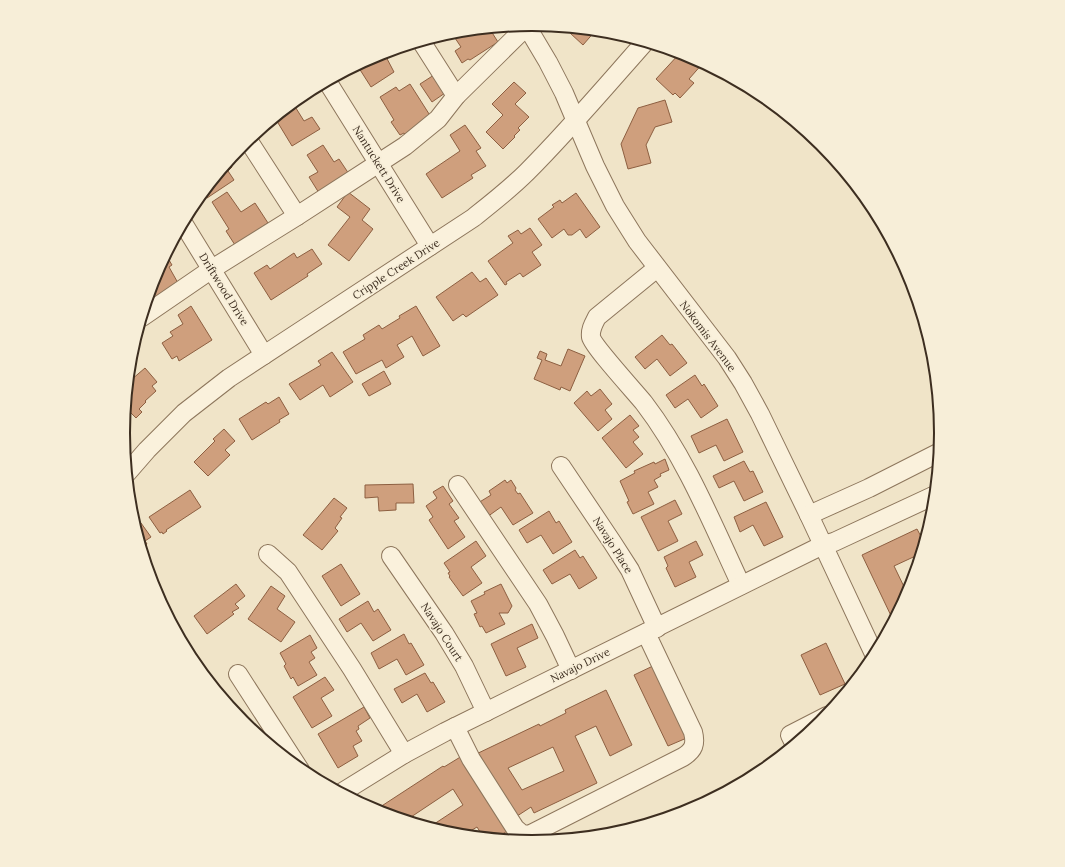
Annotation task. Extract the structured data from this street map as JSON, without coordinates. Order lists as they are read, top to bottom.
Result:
{
  "streets": {
    "street": [
      "Nantuckett Drive",
      "Cripple Creek Drive",
      "Driftwood Drive",
      "Nokomis Avenue",
      "Navajo Place",
      "Navajo Court",
      "Navajo Drive"
    ]
  },
  "crossings": [
    ["Nantuckett Drive", "Cripple Creek Drive"],
    ["Cripple Creek Drive", "Driftwood Drive"],
    ["Cripple Creek Drive", "Nokomis Avenue"],
    ["Nokomis Avenue", "Navajo Drive"],
    ["Navajo Place", "Navajo Drive"],
    ["Navajo Court", "Navajo Drive"]
  ]
}
